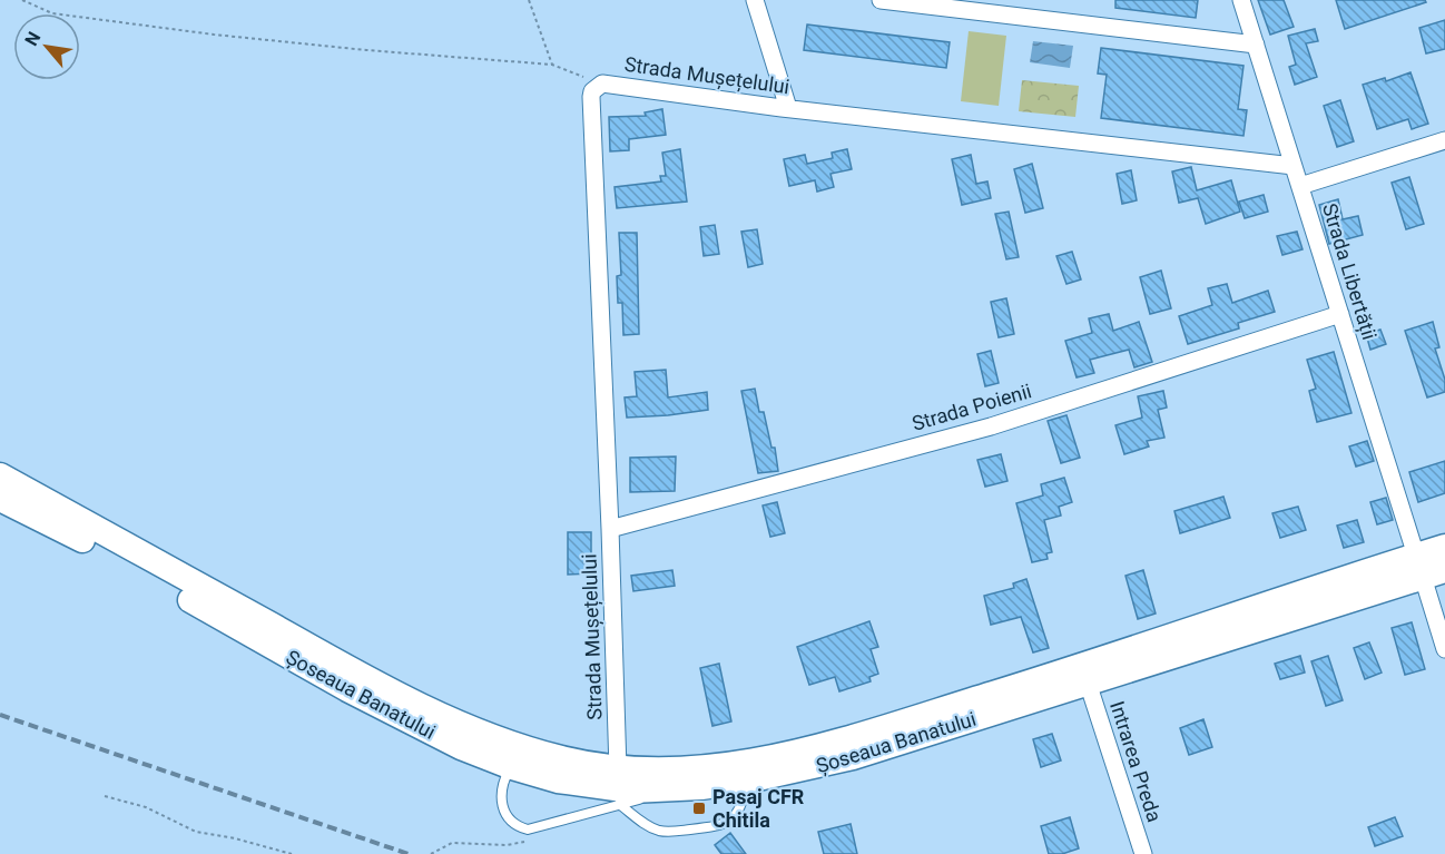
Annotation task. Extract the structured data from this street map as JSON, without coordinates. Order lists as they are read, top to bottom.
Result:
{
  "streets": {
    "main road": ["Șoseaua Banatului"],
    "street": [
      "Strada Mușețelului",
      "Strada Libertății",
      "Strada Poienii",
      "Intrarea Preda"
    ]
  },
  "crossings": [
    ["Strada Mușețelului", "Strada Libertății"],
    ["Strada Mușețelului", "Strada Poienii"],
    ["Strada Mușețelului", "Șoseaua Banatului"],
    ["Strada Libertății", "Strada Poienii"],
    ["Strada Libertății", "Șoseaua Banatului"],
    ["Șoseaua Banatului", "Intrarea Preda"]
  ],
  "places": {
    "transit": ["Pasaj CFR Chitila"]
  },
  "north": "top left"
}
